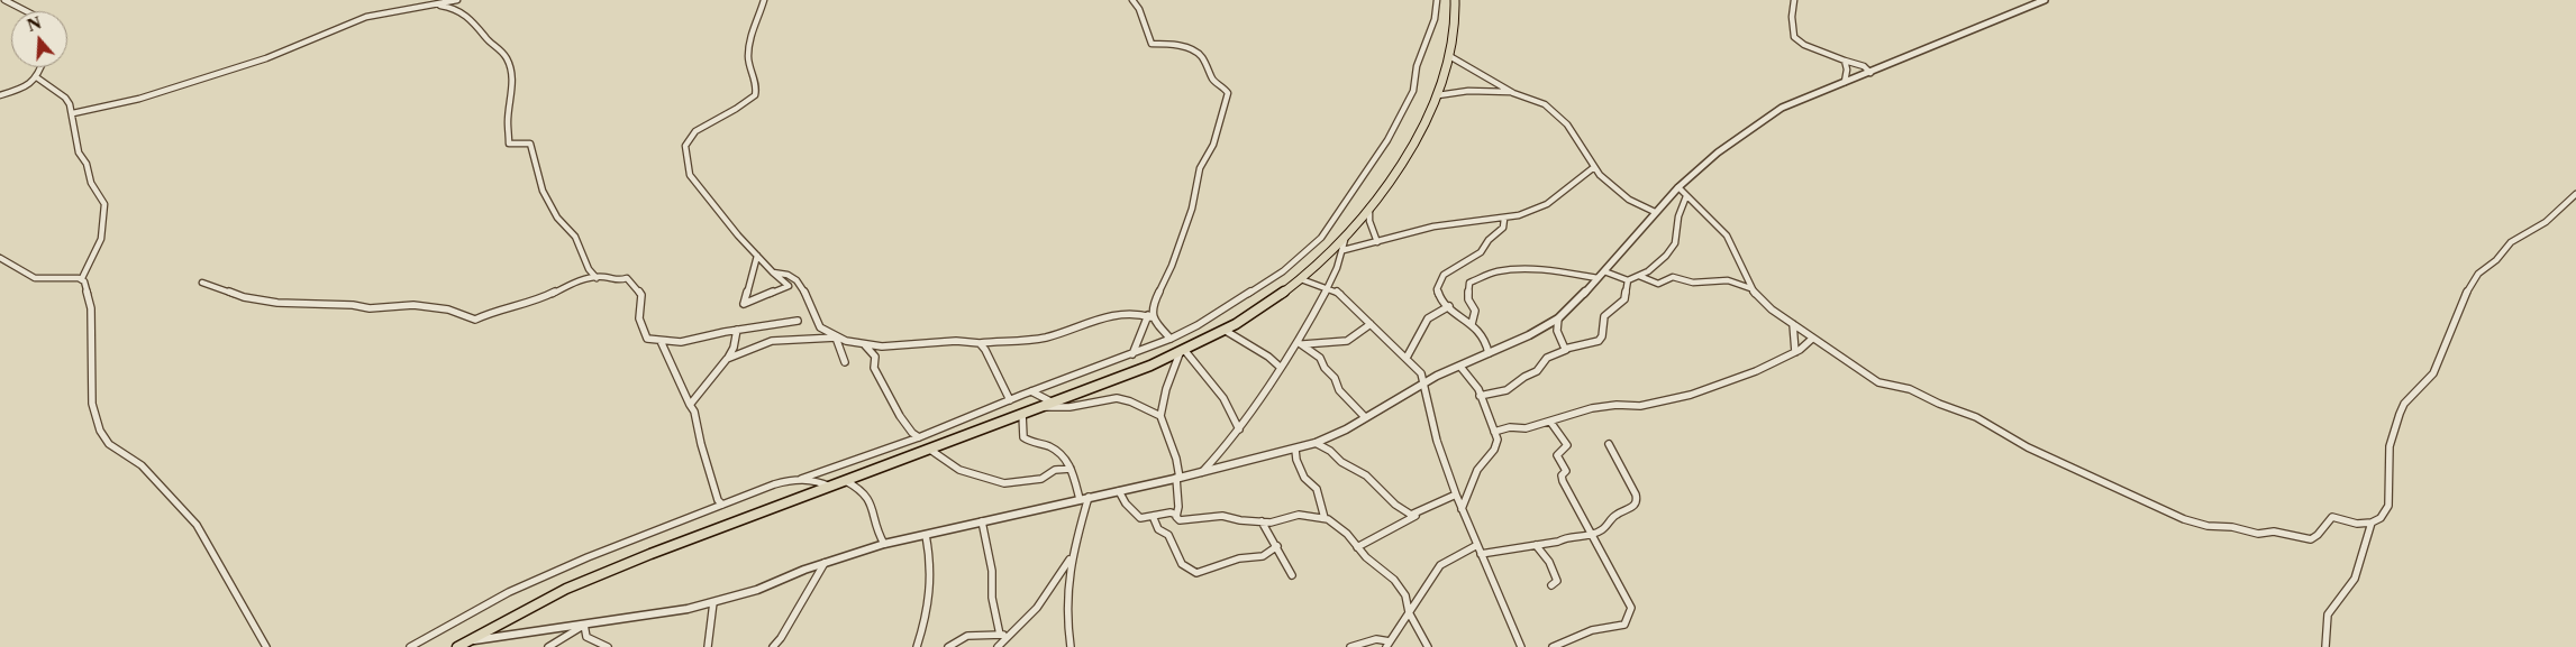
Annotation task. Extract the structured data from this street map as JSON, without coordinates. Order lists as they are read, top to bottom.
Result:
{
  "north": "top"
}
